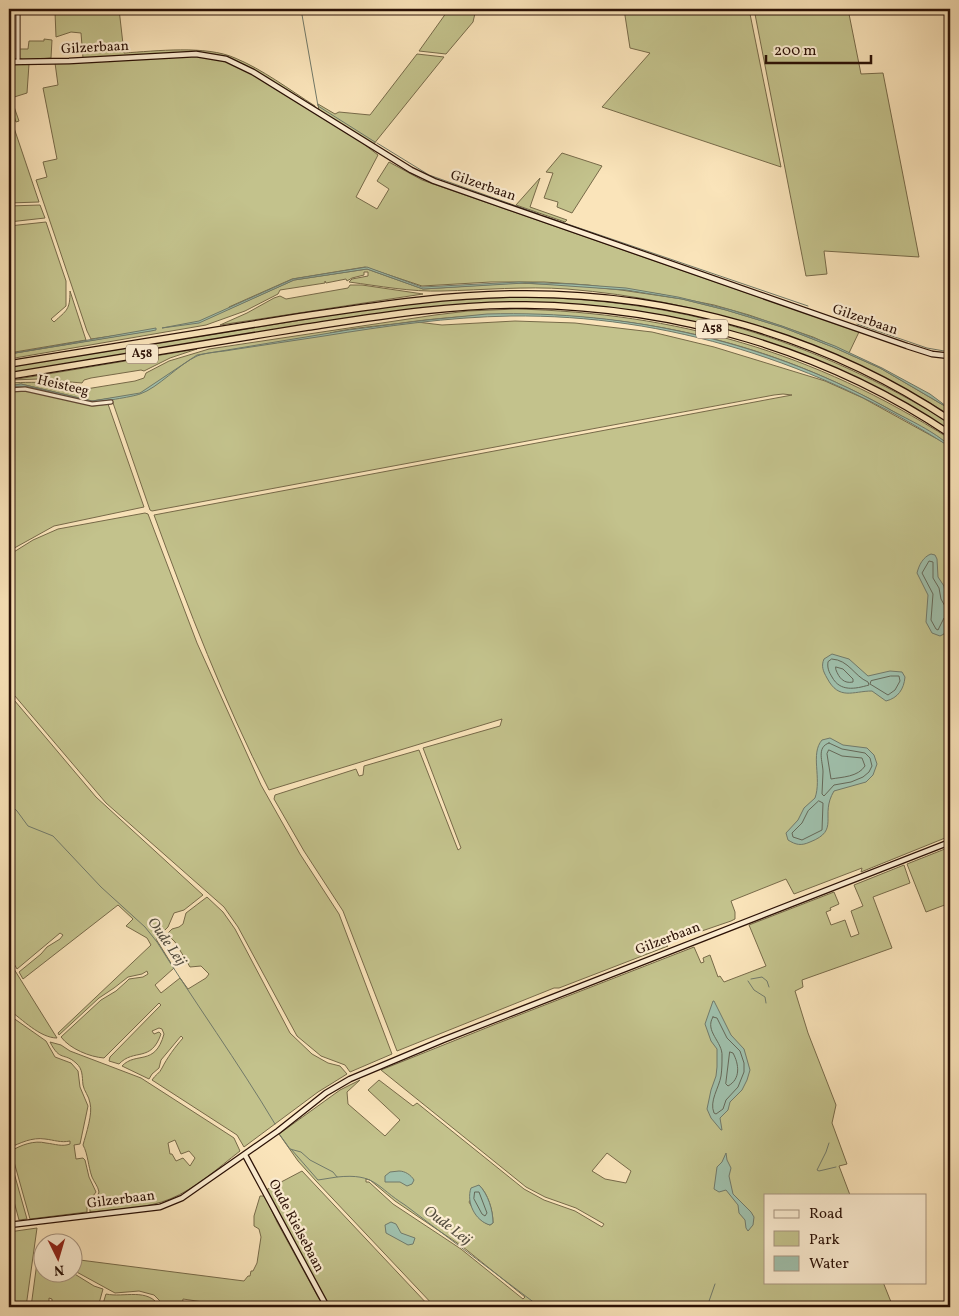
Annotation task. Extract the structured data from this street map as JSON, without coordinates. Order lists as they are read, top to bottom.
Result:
{
  "streets": {
    "highway": ["A58"],
    "street": ["Gilzerbaan", "Heisteeg", "Oude Rielsebaan"]
  },
  "crossings": [
    ["Gilzerbaan", "Oude Rielsebaan"]
  ],
  "water": ["Oude Leij"],
  "legend": ["Road", "Park", "Water"],
  "scale_bar": "200 m",
  "north": "bottom"
}
